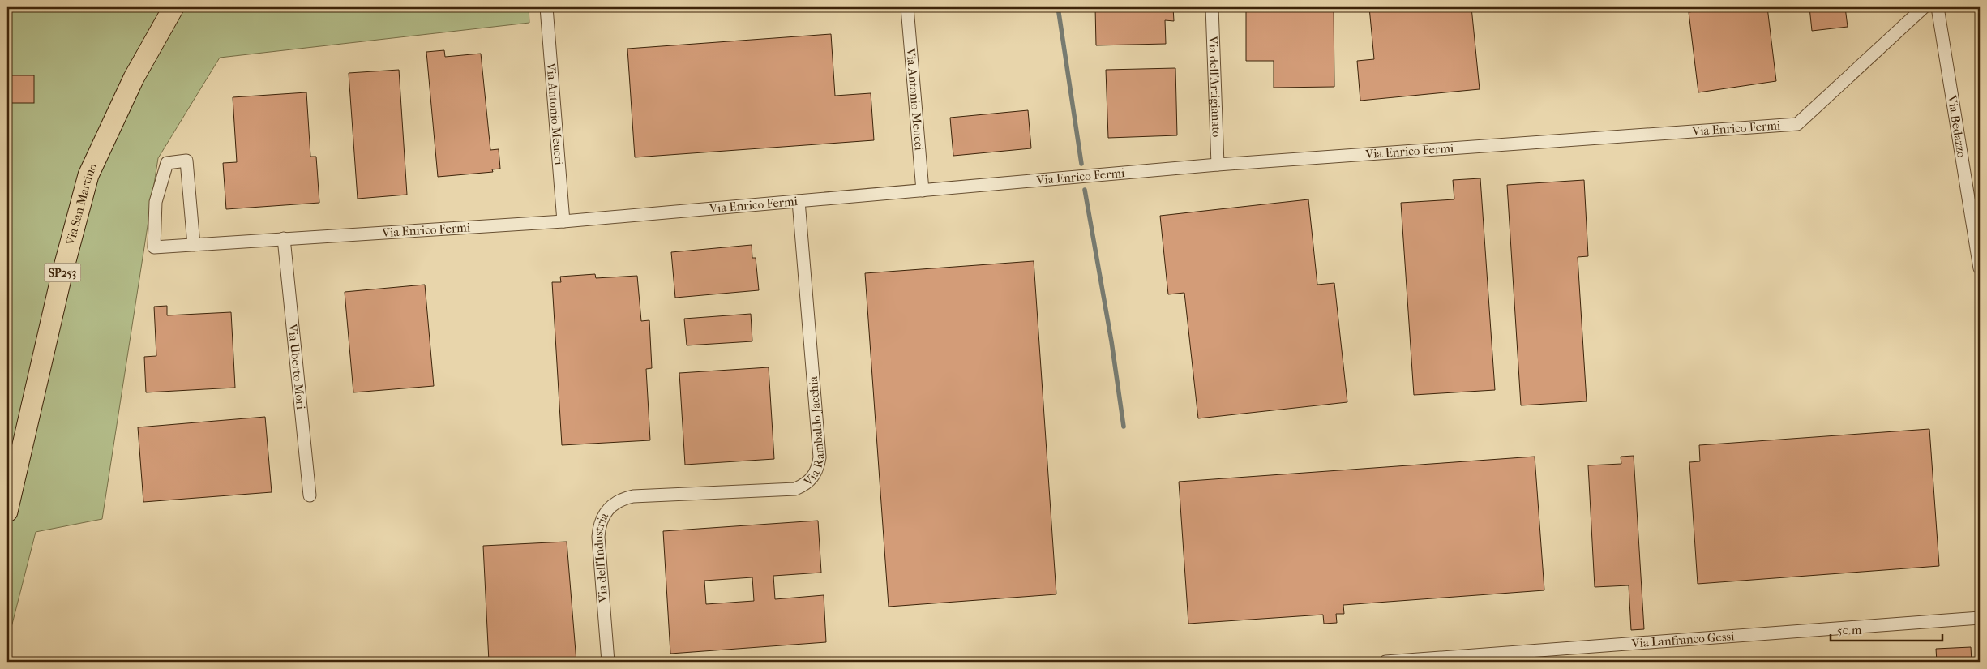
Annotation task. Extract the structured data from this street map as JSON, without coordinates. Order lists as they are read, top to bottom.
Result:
{
  "streets": {
    "main road": ["Via San Martino", "SP253"],
    "street": [
      "Via dell'Artigianato",
      "Via Antonio Meucci",
      "Via Bedazzo",
      "Via Enrico Fermi",
      "Via Uberto Mori",
      "Via Rambaldo Jacchia",
      "Via dell'Industria",
      "Via Lanfranco Gessi"
    ]
  },
  "crossings": [
    ["Via dell'Artigianato", "Via Enrico Fermi"],
    ["Via Antonio Meucci", "Via Enrico Fermi"],
    ["Via Enrico Fermi", "Via Uberto Mori"],
    ["Via Enrico Fermi", "Via Rambaldo Jacchia"],
    ["Via Rambaldo Jacchia", "Via dell'Industria"]
  ],
  "scale_bar": "50 m"
}
